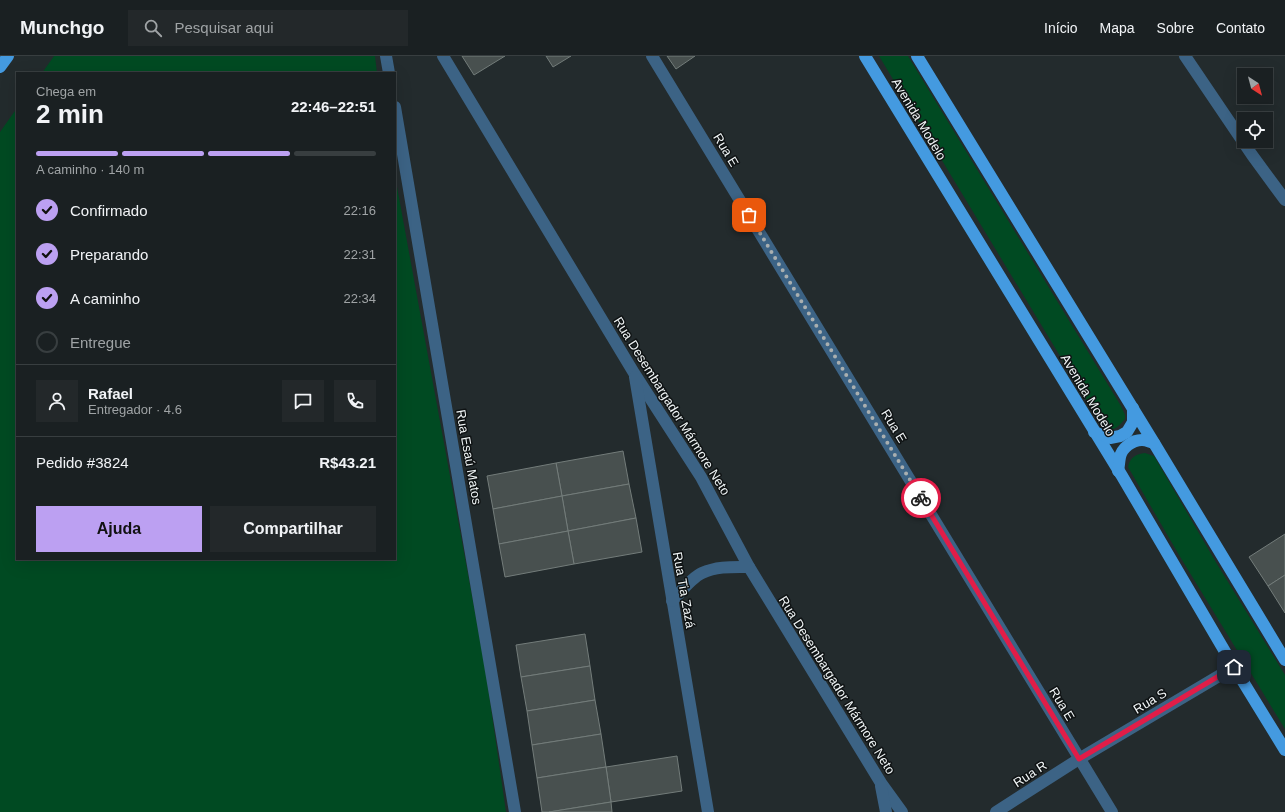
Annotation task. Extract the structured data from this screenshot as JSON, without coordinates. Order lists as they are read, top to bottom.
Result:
{
  "streets": {
    "main road": ["Avenida Modelo"],
    "street": [
      "Rua E",
      "Rua Desembargador Mármore Neto",
      "Rua Esaú Matos",
      "Rua Tia Zazá",
      "Rua S",
      "Rua R"
    ]
  },
  "crossings": [
    ["Avenida Modelo", "Rua S"],
    ["Rua E", "Rua S"],
    ["Rua E", "Rua R"],
    ["Rua Desembargador Mármore Neto", "Rua Tia Zazá"],
    ["Rua S", "Rua R"]
  ],
  "north": "bottom right",
  "page": {
    "header": "Munchgo",
    "search": "Pesquisar aqui",
    "nav": [
      "Início",
      "Mapa",
      "Sobre",
      "Contato"
    ],
    "heading": ["2 min", "Chega em", "22:46–22:51"],
    "panel": [
      "Rafael",
      "Entregador · 4.6",
      "Pedido #3824",
      "R$43.21"
    ],
    "bar": "A caminho · 140 m",
    "list": [
      ["Confirmado", "22:16"],
      ["Preparando", "22:31"],
      ["A caminho", "22:34"],
      "Entregue"
    ],
    "buttons": ["Ajuda", "Compartilhar"]
  }
}
